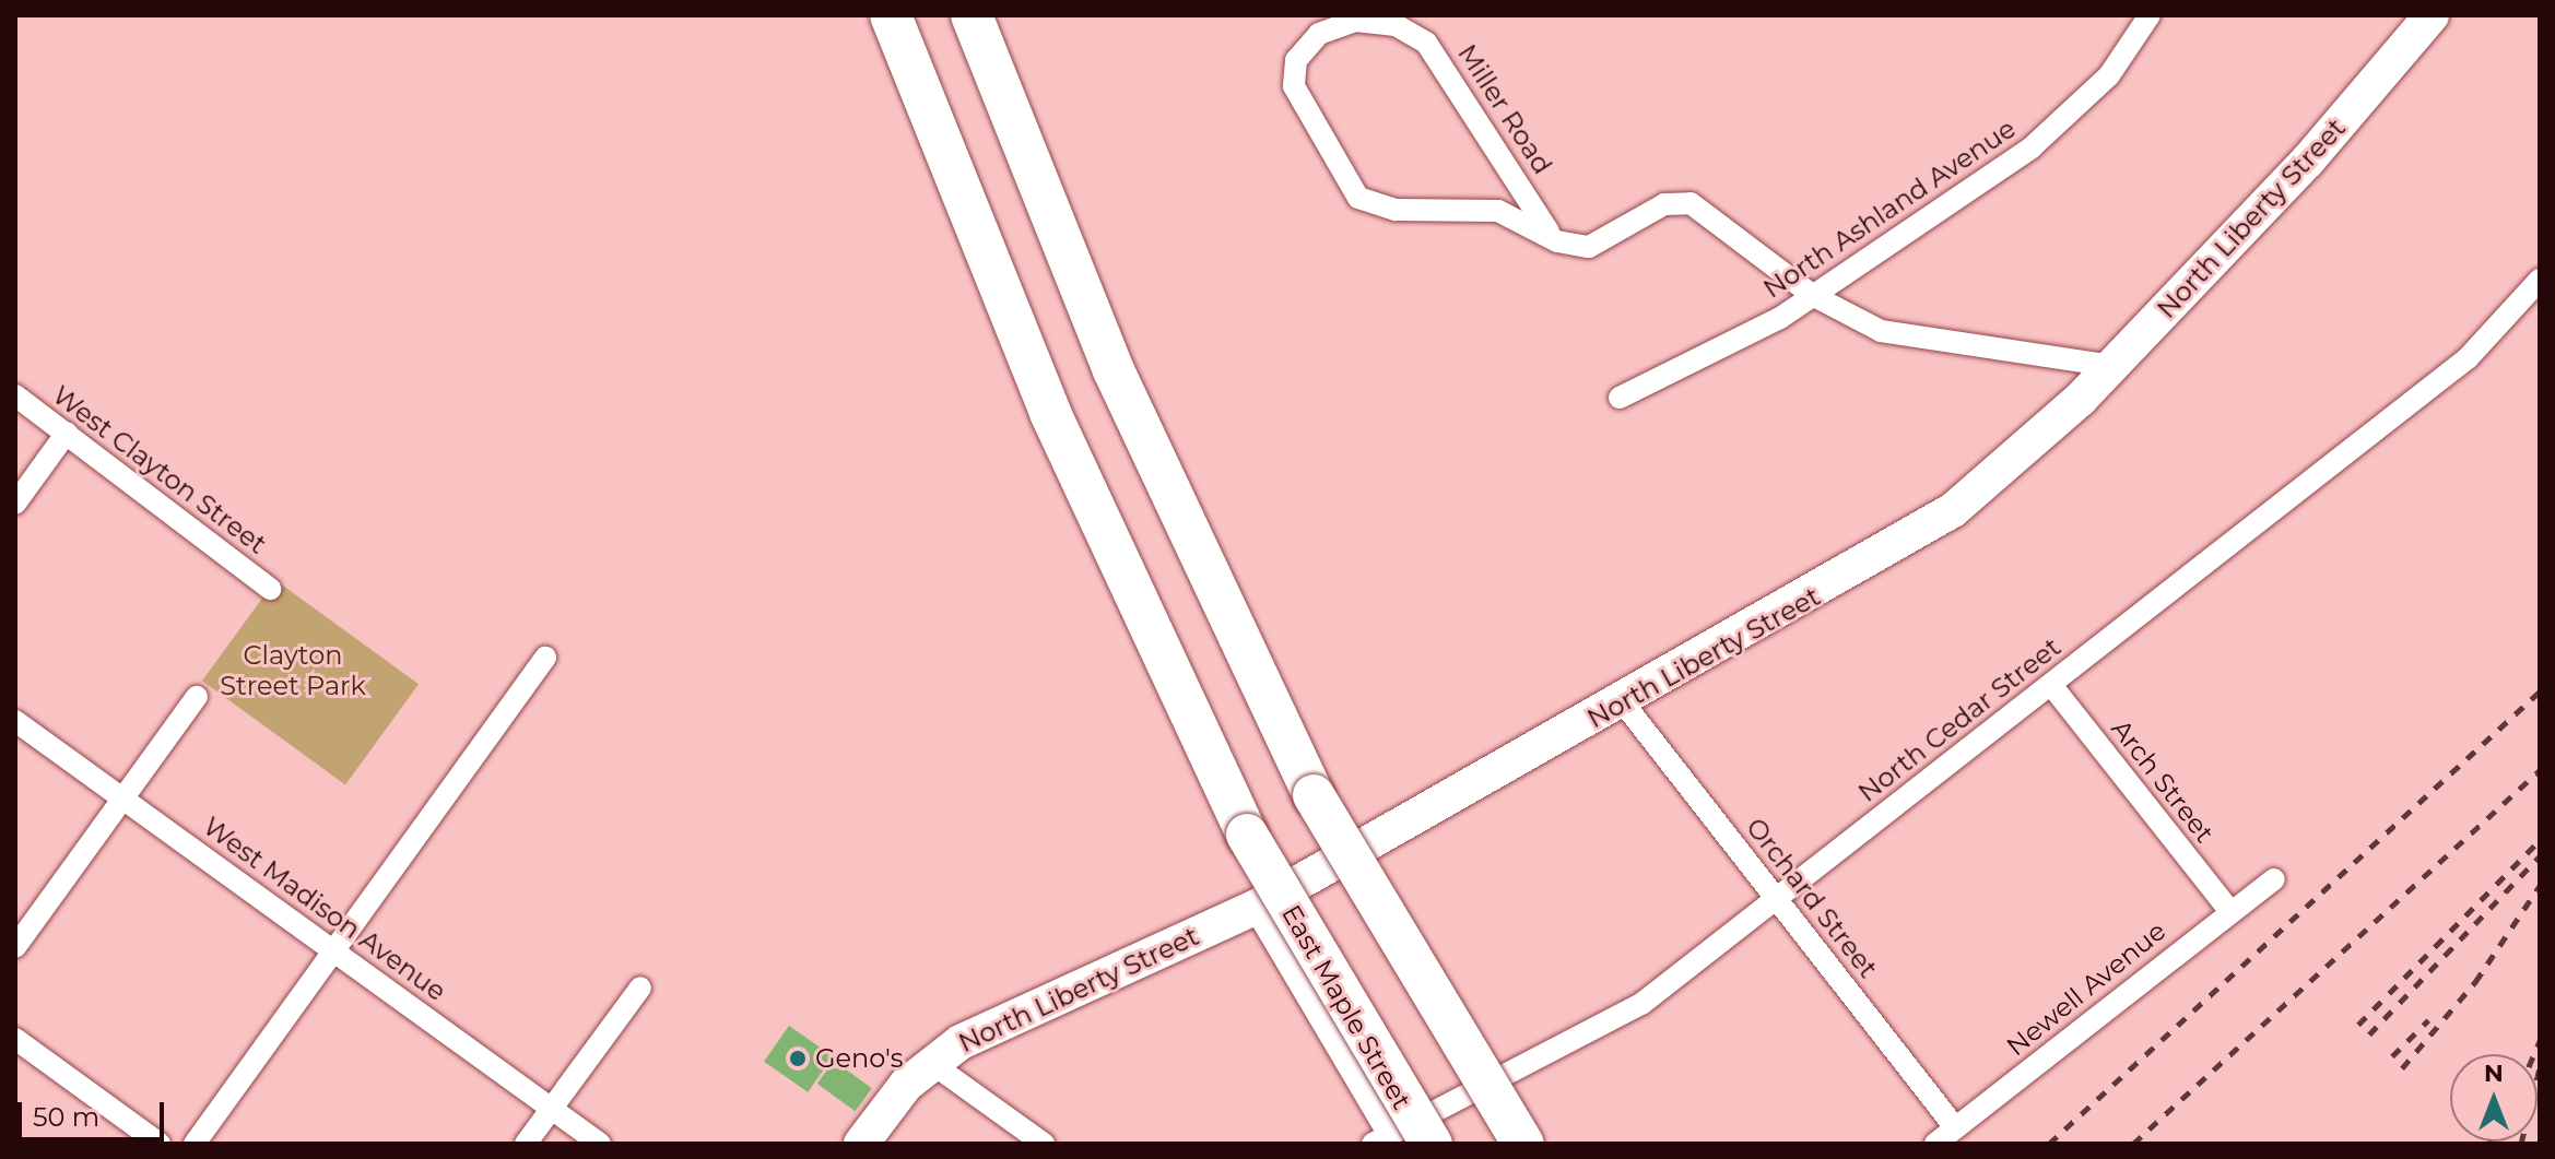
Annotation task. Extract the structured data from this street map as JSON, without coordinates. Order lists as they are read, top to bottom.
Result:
{
  "streets": {
    "main road": ["North Liberty Street"],
    "street": [
      "Miller Road",
      "North Ashland Avenue",
      "West Clayton Street",
      "North Cedar Street",
      "Arch Street",
      "Orchard Street",
      "West Madison Avenue",
      "Newell Avenue",
      "East Maple Street"
    ]
  },
  "crossings": [
    ["Miller Road", "North Ashland Avenue"],
    ["Miller Road", "North Liberty Street"],
    ["North Liberty Street", "Orchard Street"],
    ["North Liberty Street", "East Maple Street"],
    ["North Cedar Street", "Arch Street"],
    ["North Cedar Street", "Orchard Street"],
    ["North Cedar Street", "East Maple Street"],
    ["Arch Street", "Newell Avenue"],
    ["Orchard Street", "Newell Avenue"]
  ],
  "parks": ["Clayton Street Park"],
  "places": ["Geno's"],
  "scale_bar": "50 m",
  "north": "top"
}
